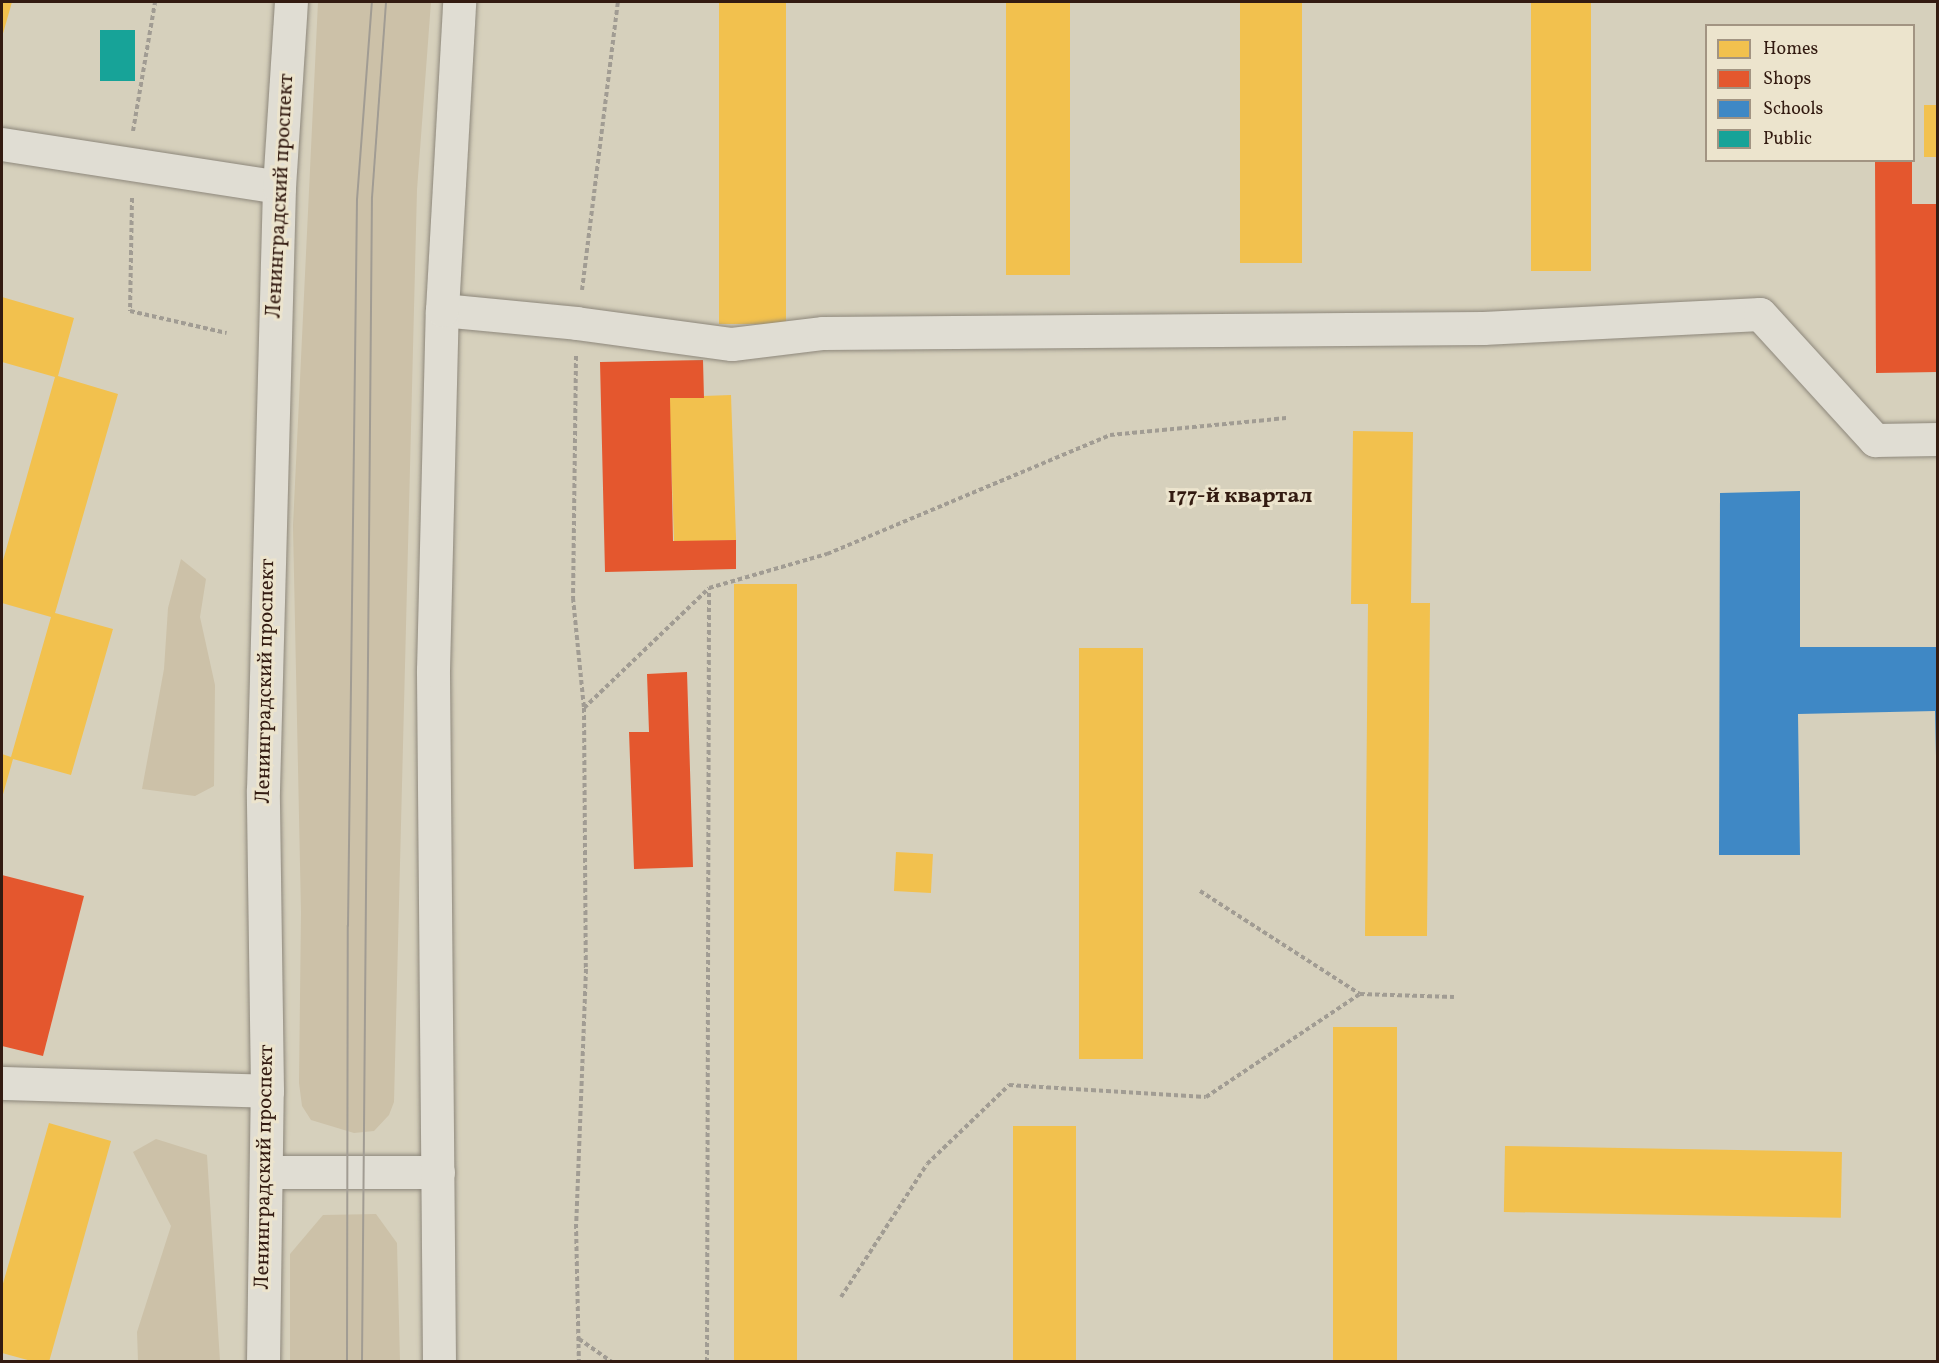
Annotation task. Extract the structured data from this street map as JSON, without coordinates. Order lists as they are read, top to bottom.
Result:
{
  "streets": {
    "main road": ["Ленинградский проспект"]
  },
  "districts": ["177-й квартал"],
  "legend": [
    "Homes",
    "Shops",
    "Schools",
    "Public"
  ]
}
